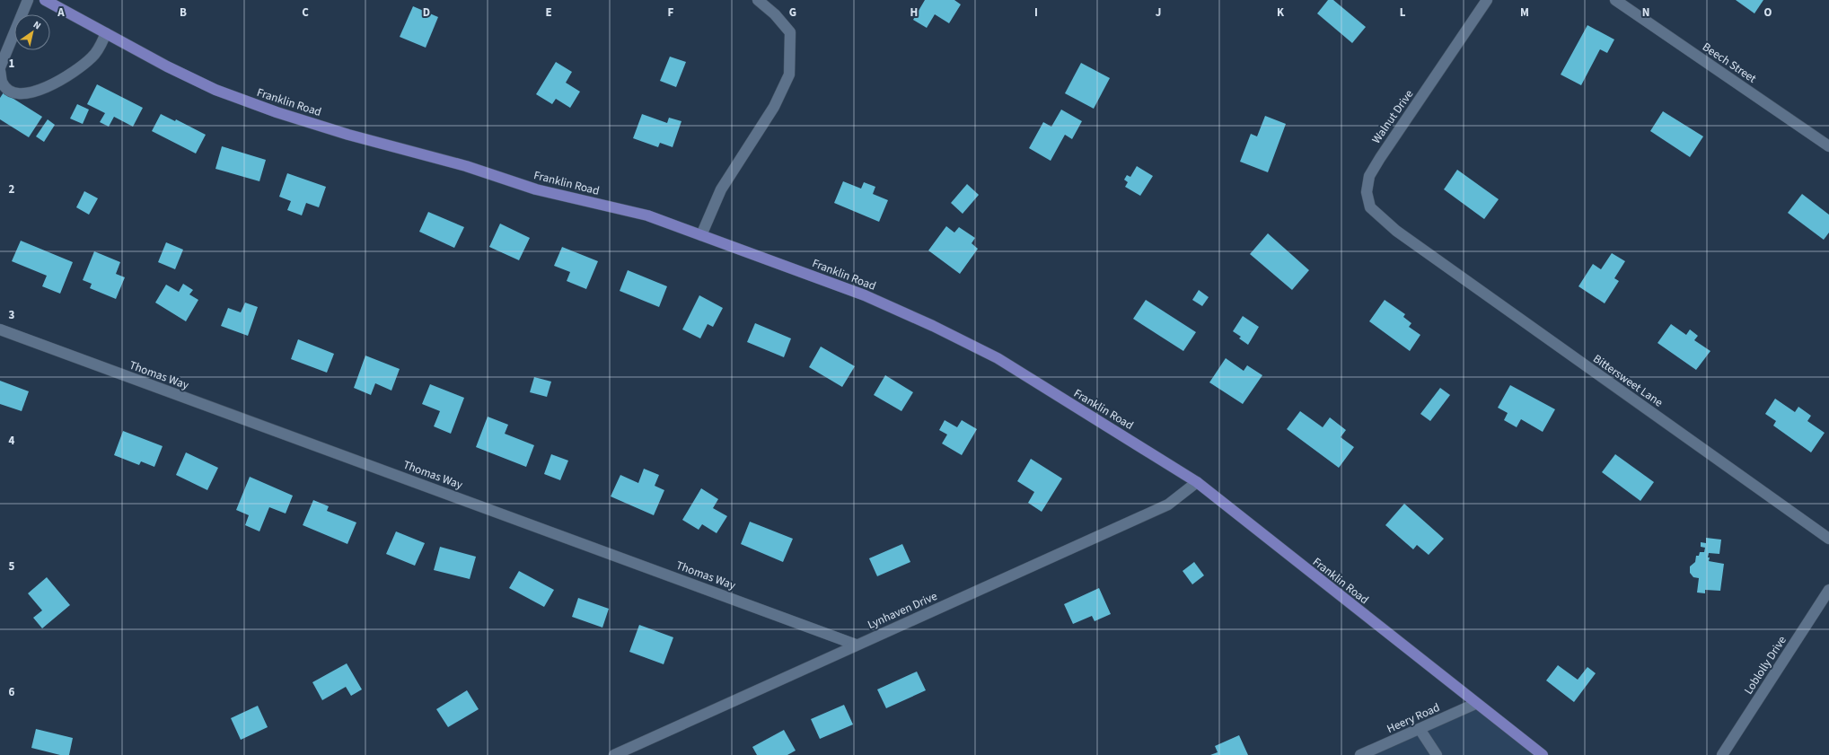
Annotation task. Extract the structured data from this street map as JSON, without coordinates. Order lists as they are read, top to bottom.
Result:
{
  "streets": {
    "main road": ["Franklin Road"],
    "street": [
      "Beech Street",
      "Walnut Drive",
      "Thomas Way",
      "Bittersweet Lane",
      "Lynhaven Drive",
      "Loblolly Drive",
      "Heery Road"
    ]
  },
  "crossings": [
    ["Franklin Road", "Lynhaven Drive"],
    ["Franklin Road", "Heery Road"],
    ["Walnut Drive", "Bittersweet Lane"],
    ["Thomas Way", "Lynhaven Drive"]
  ],
  "north": "top right",
  "grid": {
    "columns": [
      "A",
      "B",
      "C",
      "D",
      "E",
      "F",
      "G",
      "H",
      "I",
      "J",
      "K",
      "L",
      "M",
      "N",
      "O"
    ],
    "rows": [
      "1",
      "2",
      "3",
      "4",
      "5",
      "6"
    ]
  }
}
